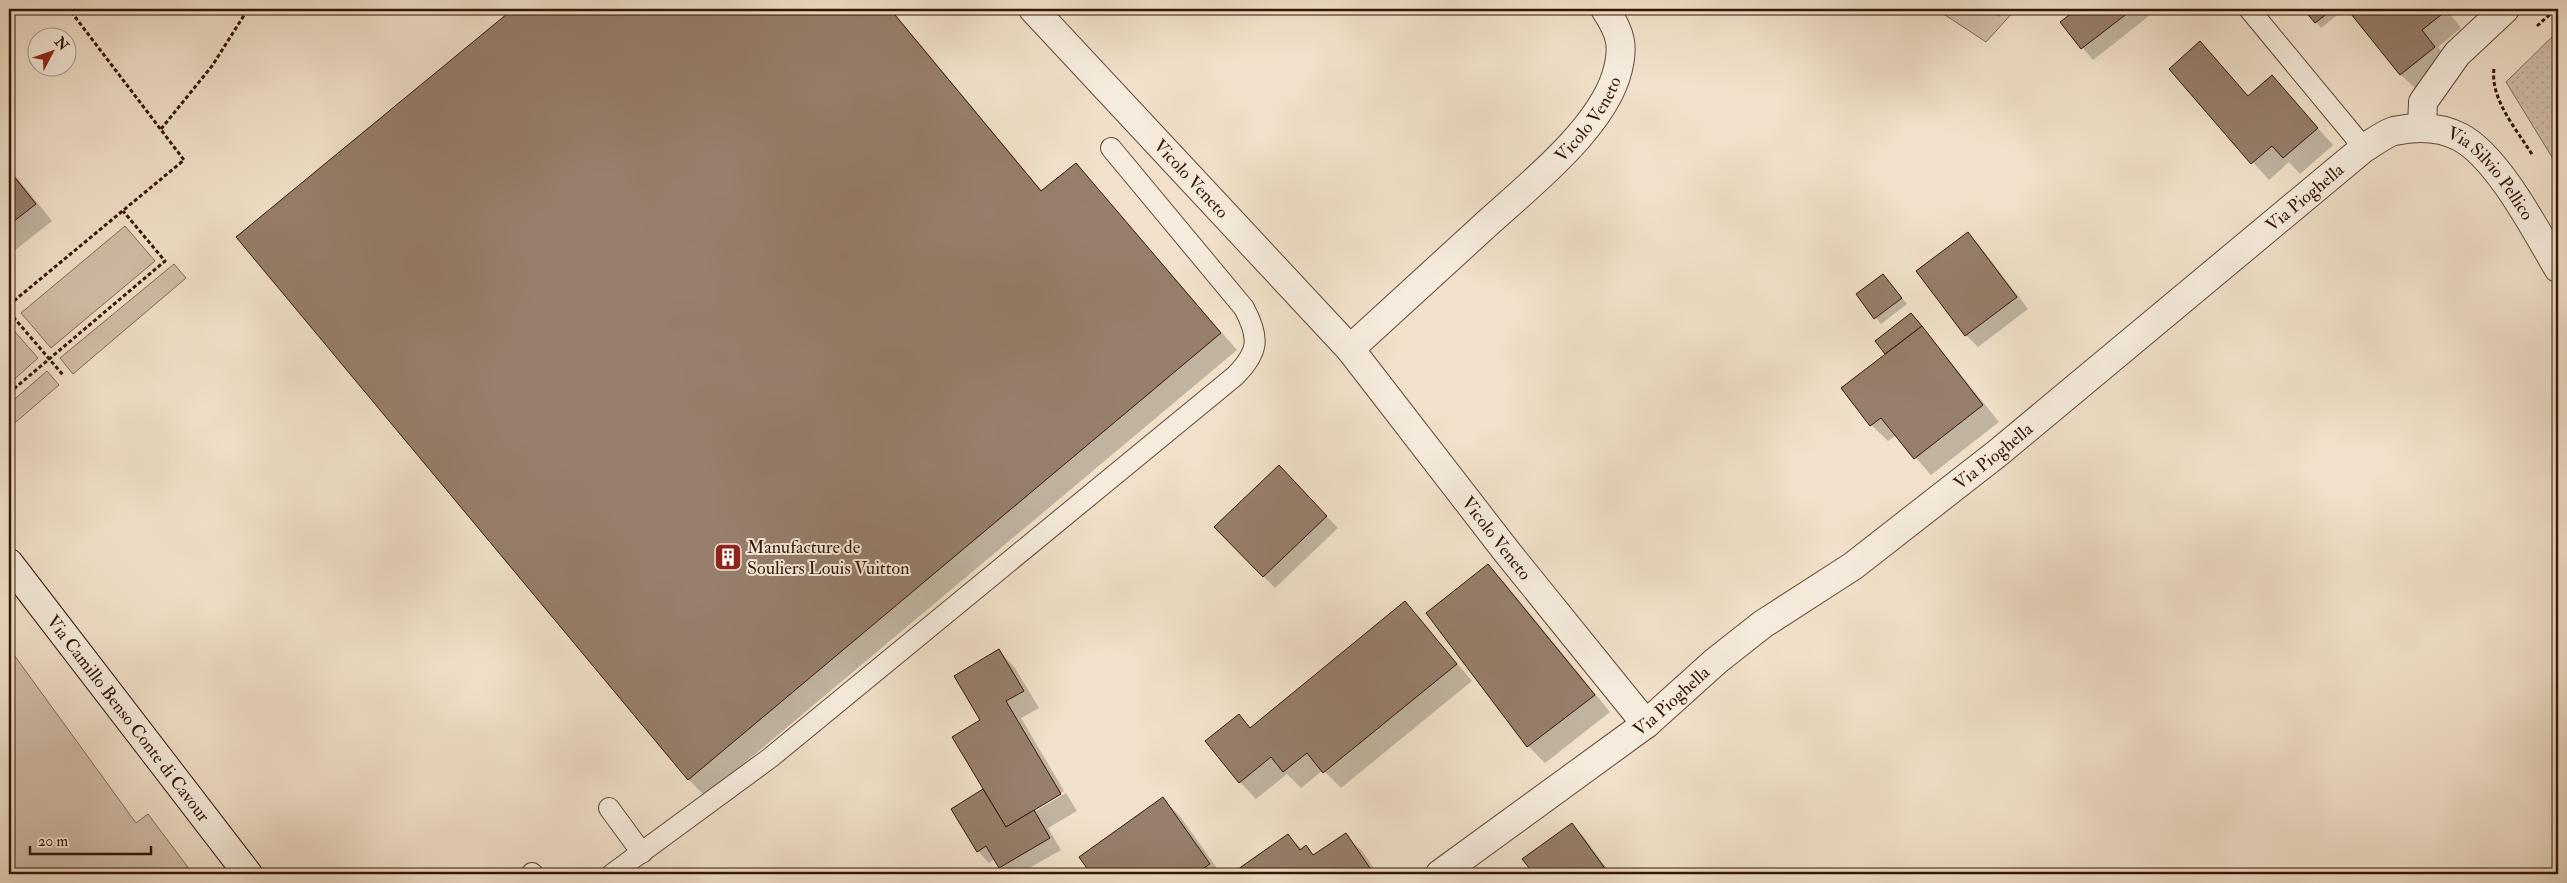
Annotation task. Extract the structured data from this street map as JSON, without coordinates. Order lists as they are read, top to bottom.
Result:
{
  "streets": {
    "street": [
      "Vicolo Veneto",
      "Via Silvio Pellico",
      "Via Pioghella",
      "Via Camillo Benso Conte di Cavour"
    ]
  },
  "crossings": [
    ["Vicolo Veneto", "Via Pioghella"],
    ["Via Silvio Pellico", "Via Pioghella"]
  ],
  "places": {
    "building": ["Manufacture de Souliers Louis Vuitton"]
  },
  "scale_bar": "20 m",
  "north": "top right"
}
